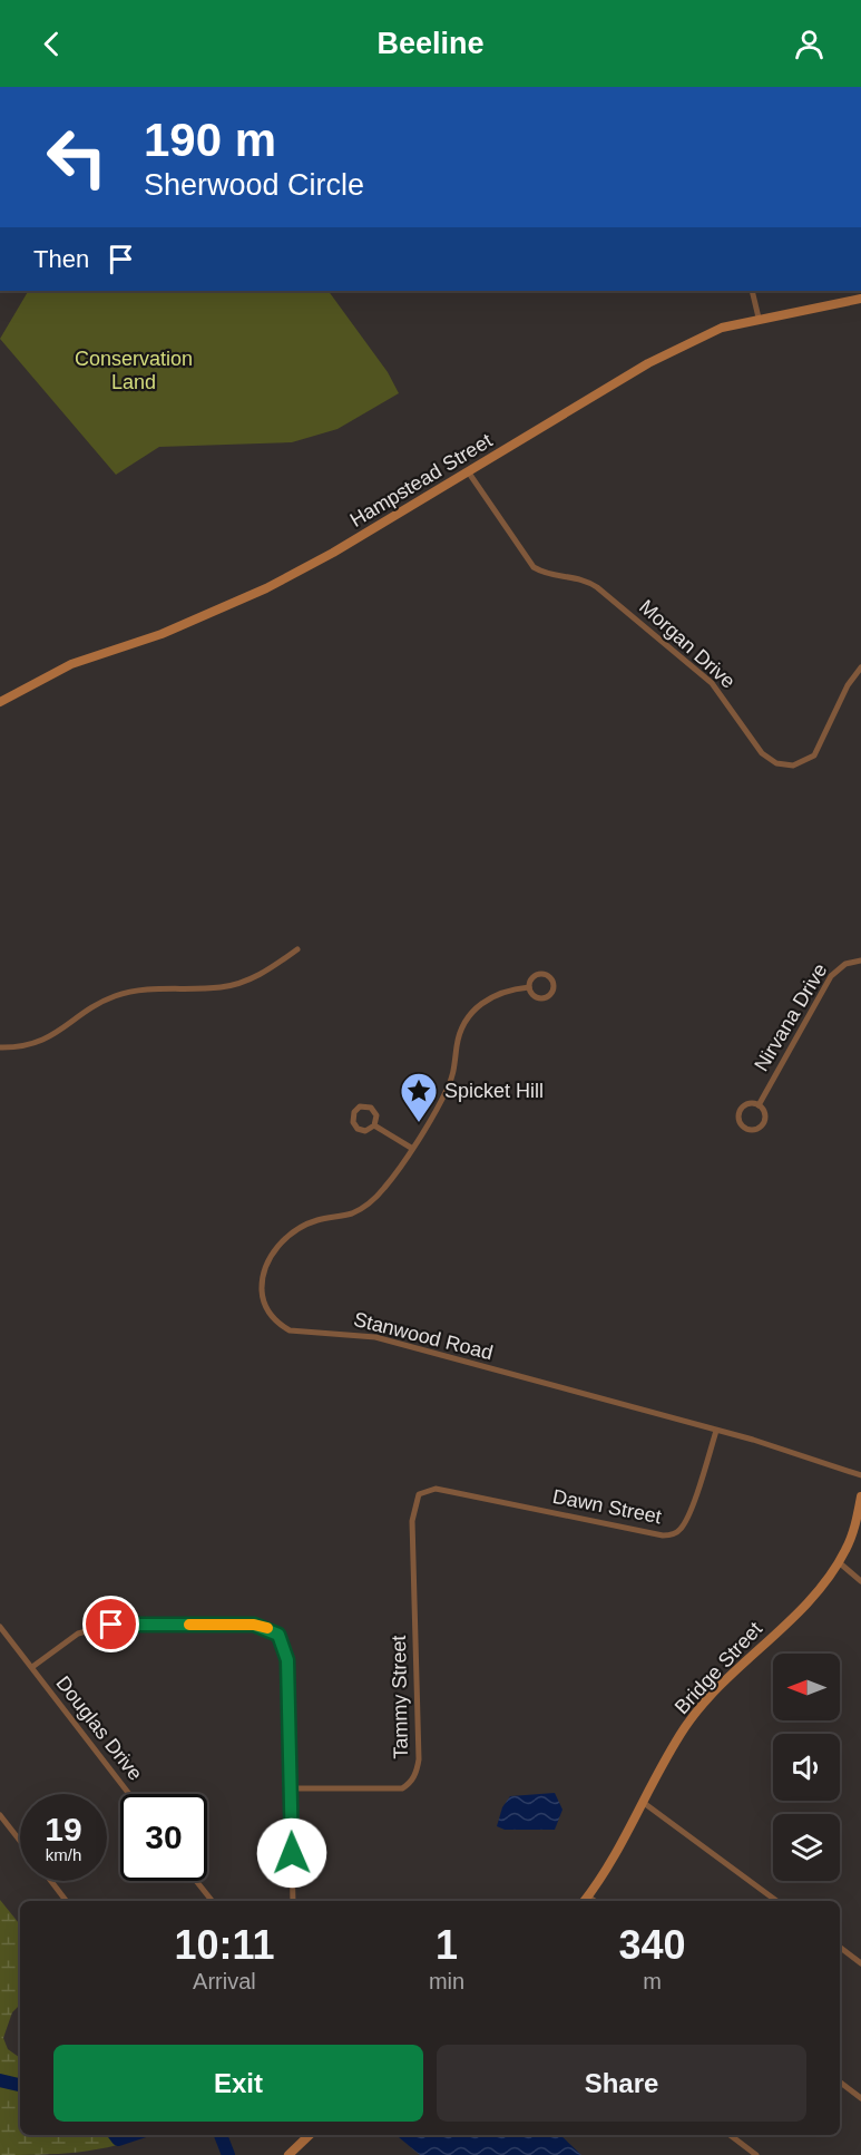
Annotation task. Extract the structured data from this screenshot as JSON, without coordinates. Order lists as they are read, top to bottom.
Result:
{
  "streets": {
    "main road": ["Hampstead Street", "Bridge Street"],
    "street": [
      "Morgan Drive",
      "Nirvana Drive",
      "Stanwood Road",
      "Dawn Street",
      "Tammy Street",
      "Douglas Drive"
    ]
  },
  "crossings": [
    ["Hampstead Street", "Morgan Drive"],
    ["Stanwood Road", "Dawn Street"],
    ["Dawn Street", "Tammy Street"]
  ],
  "parks": ["Conservation Land"],
  "places": {
    "place": ["Spicket Hill"]
  },
  "north": "left",
  "page": {
    "header": "Beeline",
    "turn": ["190 m", "Sherwood Circle"],
    "then": "Then",
    "speed": "19 km/h",
    "limit": "30",
    "eta": [
      "10:11",
      "Arrival",
      "1",
      "min",
      "340",
      "m"
    ],
    "buttons": ["Exit", "Share"]
  }
}
